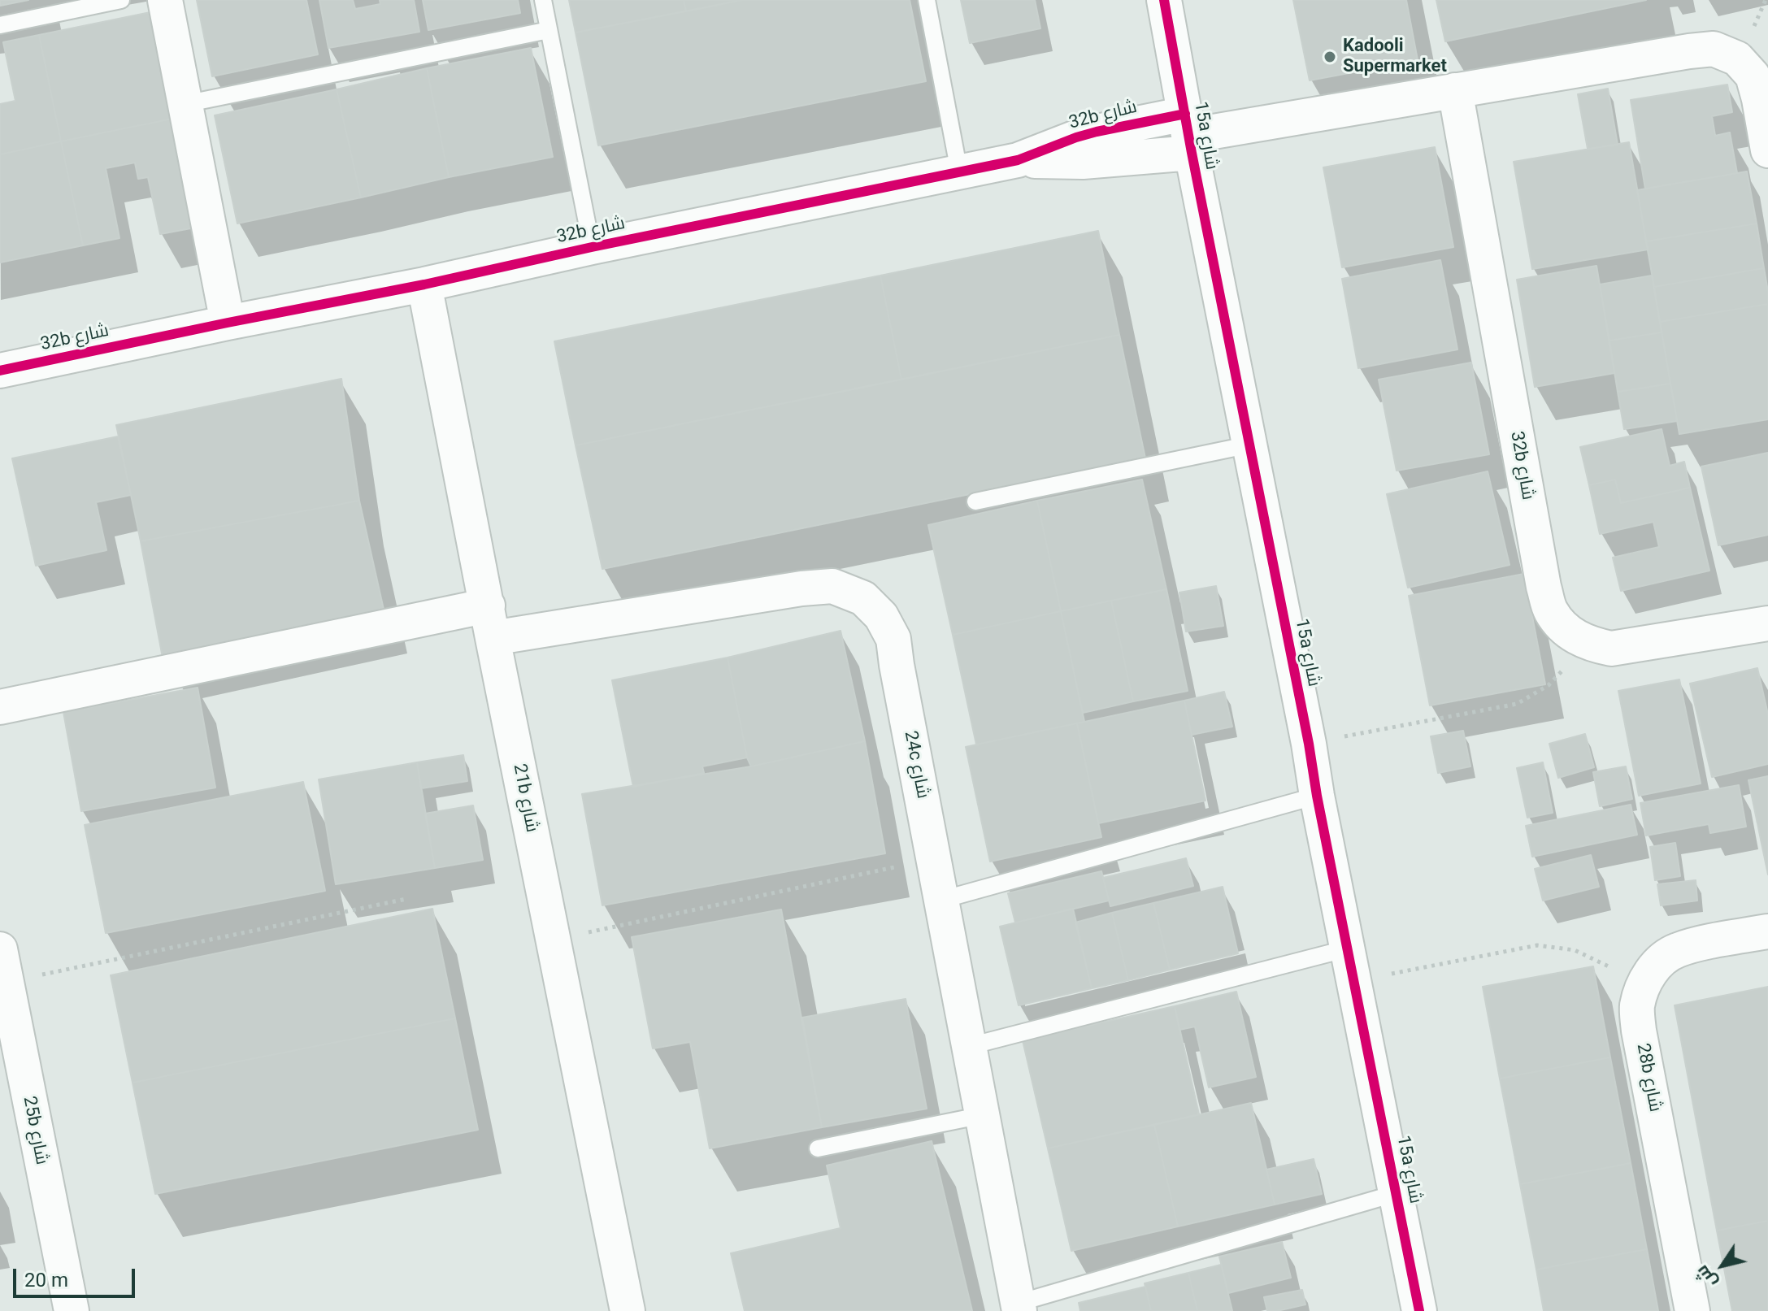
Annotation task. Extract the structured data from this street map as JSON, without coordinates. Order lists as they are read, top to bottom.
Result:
{
  "streets": {
    "street": [
      "32b شارع",
      "15a شارع",
      "24c شارع",
      "21b شارع",
      "28b شارع",
      "25b شارع"
    ]
  },
  "crossings": [
    ["32b شارع", "15a شارع"],
    ["32b شارع", "21b شارع"],
    ["24c شارع", "21b شارع"]
  ],
  "places": ["Kadooli Supermarket"],
  "scale_bar": "20 m",
  "north": "bottom left"
}
